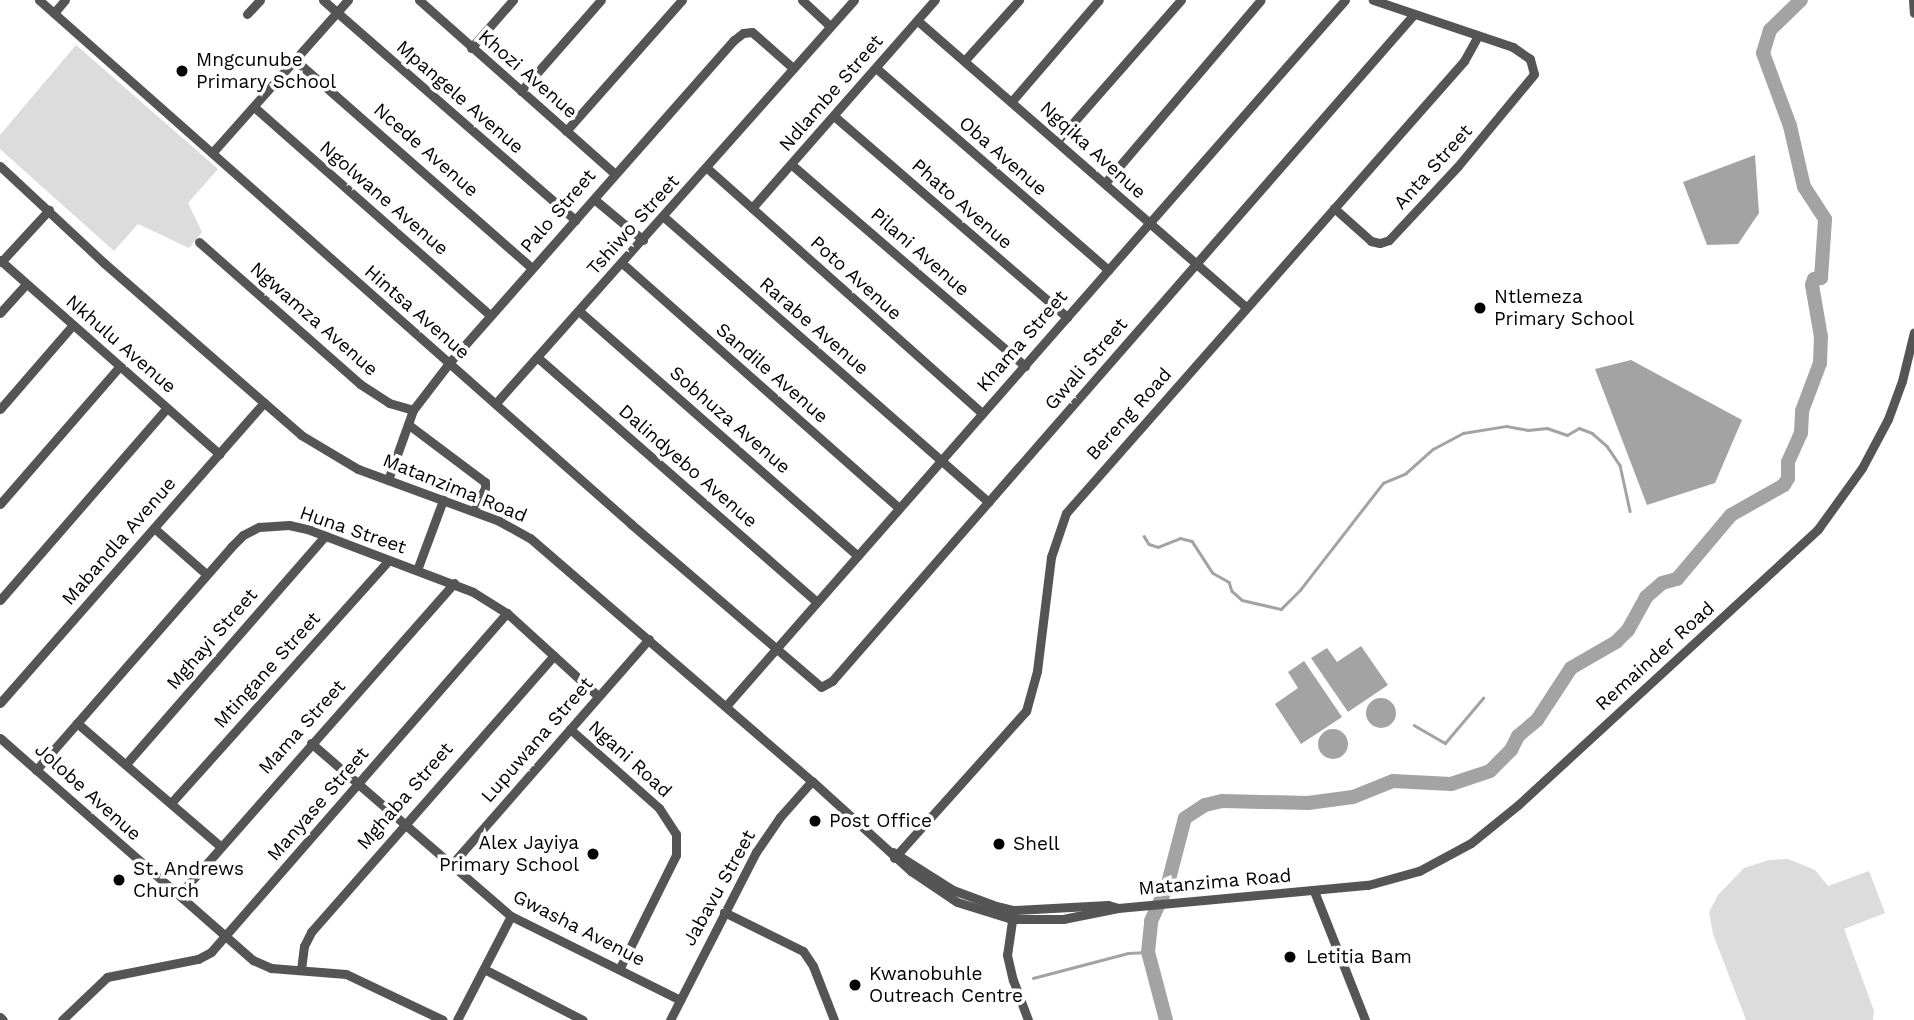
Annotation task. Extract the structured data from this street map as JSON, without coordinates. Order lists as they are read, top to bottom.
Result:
{
  "streets": {
    "street": [
      "Khozi Avenue",
      "Ndlambe Street",
      "Mpangele Avenue",
      "Ncede Avenue",
      "Ngqika Avenue",
      "Oba Avenue",
      "Anta Street",
      "Ngolwane Avenue",
      "Phato Avenue",
      "Palo Street",
      "Tshiwo Street",
      "Pilani Avenue",
      "Poto Avenue",
      "Hintsa Avenue",
      "Ngwamza Avenue",
      "Rarabe Avenue",
      "Khama Street",
      "Nkhulu Avenue",
      "Gwali Street",
      "Sandile Avenue",
      "Bereng Road",
      "Sobhuza Avenue",
      "Dalindyebo Avenue",
      "Matanzima Road",
      "Huna Street",
      "Mabandla Avenue",
      "Mghayi Street",
      "Remainder Road",
      "Mtingane Street",
      "Mama Street",
      "Lupuwana Street",
      "Ngani Road",
      "Jolobe Avenue",
      "Mghaba Street",
      "Manyase Street",
      "Jabavu Street",
      "Gwasha Avenue"
    ]
  },
  "crossings": [
    ["Khozi Avenue", "Palo Street"],
    ["Ndlambe Street", "Ngqika Avenue"],
    ["Ndlambe Street", "Oba Avenue"],
    ["Ndlambe Street", "Phato Avenue"],
    ["Ndlambe Street", "Pilani Avenue"],
    ["Ndlambe Street", "Poto Avenue"],
    ["Mpangele Avenue", "Palo Street"],
    ["Ncede Avenue", "Palo Street"],
    ["Ngqika Avenue", "Khama Street"],
    ["Ngqika Avenue", "Gwali Street"],
    ["Ngqika Avenue", "Bereng Road"],
    ["Oba Avenue", "Khama Street"],
    ["Anta Street", "Bereng Road"],
    ["Ngolwane Avenue", "Palo Street"],
    ["Phato Avenue", "Khama Street"],
    ["Palo Street", "Tshiwo Street"],
    ["Palo Street", "Hintsa Avenue"],
    ["Palo Street", "Ngwamza Avenue"],
    ["Palo Street", "Matanzima Road"],
    ["Tshiwo Street", "Poto Avenue"],
    ["Tshiwo Street", "Hintsa Avenue"],
    ["Tshiwo Street", "Rarabe Avenue"],
    ["Tshiwo Street", "Sandile Avenue"],
    ["Tshiwo Street", "Sobhuza Avenue"],
    ["Tshiwo Street", "Dalindyebo Avenue"],
    ["Pilani Avenue", "Khama Street"],
    ["Poto Avenue", "Khama Street"],
    ["Hintsa Avenue", "Khama Street"],
    ["Hintsa Avenue", "Gwali Street"],
    ["Rarabe Avenue", "Khama Street"],
    ["Rarabe Avenue", "Gwali Street"],
    ["Khama Street", "Gwali Street"],
    ["Khama Street", "Sandile Avenue"],
    ["Khama Street", "Sobhuza Avenue"],
    ["Khama Street", "Dalindyebo Avenue"],
    ["Khama Street", "Matanzima Road"],
    ["Nkhulu Avenue", "Mabandla Avenue"],
    ["Bereng Road", "Matanzima Road"],
    ["Matanzima Road", "Mabandla Avenue"],
    ["Matanzima Road", "Remainder Road"],
    ["Matanzima Road", "Lupuwana Street"],
    ["Matanzima Road", "Jabavu Street"],
    ["Huna Street", "Mghayi Street"],
    ["Huna Street", "Mtingane Street"],
    ["Huna Street", "Mama Street"],
    ["Huna Street", "Lupuwana Street"],
    ["Huna Street", "Jolobe Avenue"],
    ["Huna Street", "Mghaba Street"],
    ["Huna Street", "Manyase Street"],
    ["Mama Street", "Jolobe Avenue"],
    ["Mama Street", "Gwasha Avenue"],
    ["Lupuwana Street", "Ngani Road"],
    ["Lupuwana Street", "Gwasha Avenue"],
    ["Ngani Road", "Gwasha Avenue"],
    ["Jolobe Avenue", "Mghaba Street"],
    ["Jolobe Avenue", "Manyase Street"],
    ["Mghaba Street", "Gwasha Avenue"],
    ["Manyase Street", "Gwasha Avenue"],
    ["Jabavu Street", "Gwasha Avenue"]
  ],
  "places": [
    "Mngcunube Primary School",
    "Ntlemeza Primary School",
    "Post Office",
    "Shell",
    "Alex Jayiya Primary School",
    "St. Andrews Church",
    "Letitia Bam",
    "Kwanobuhle Outreach Centre"
  ]
}
